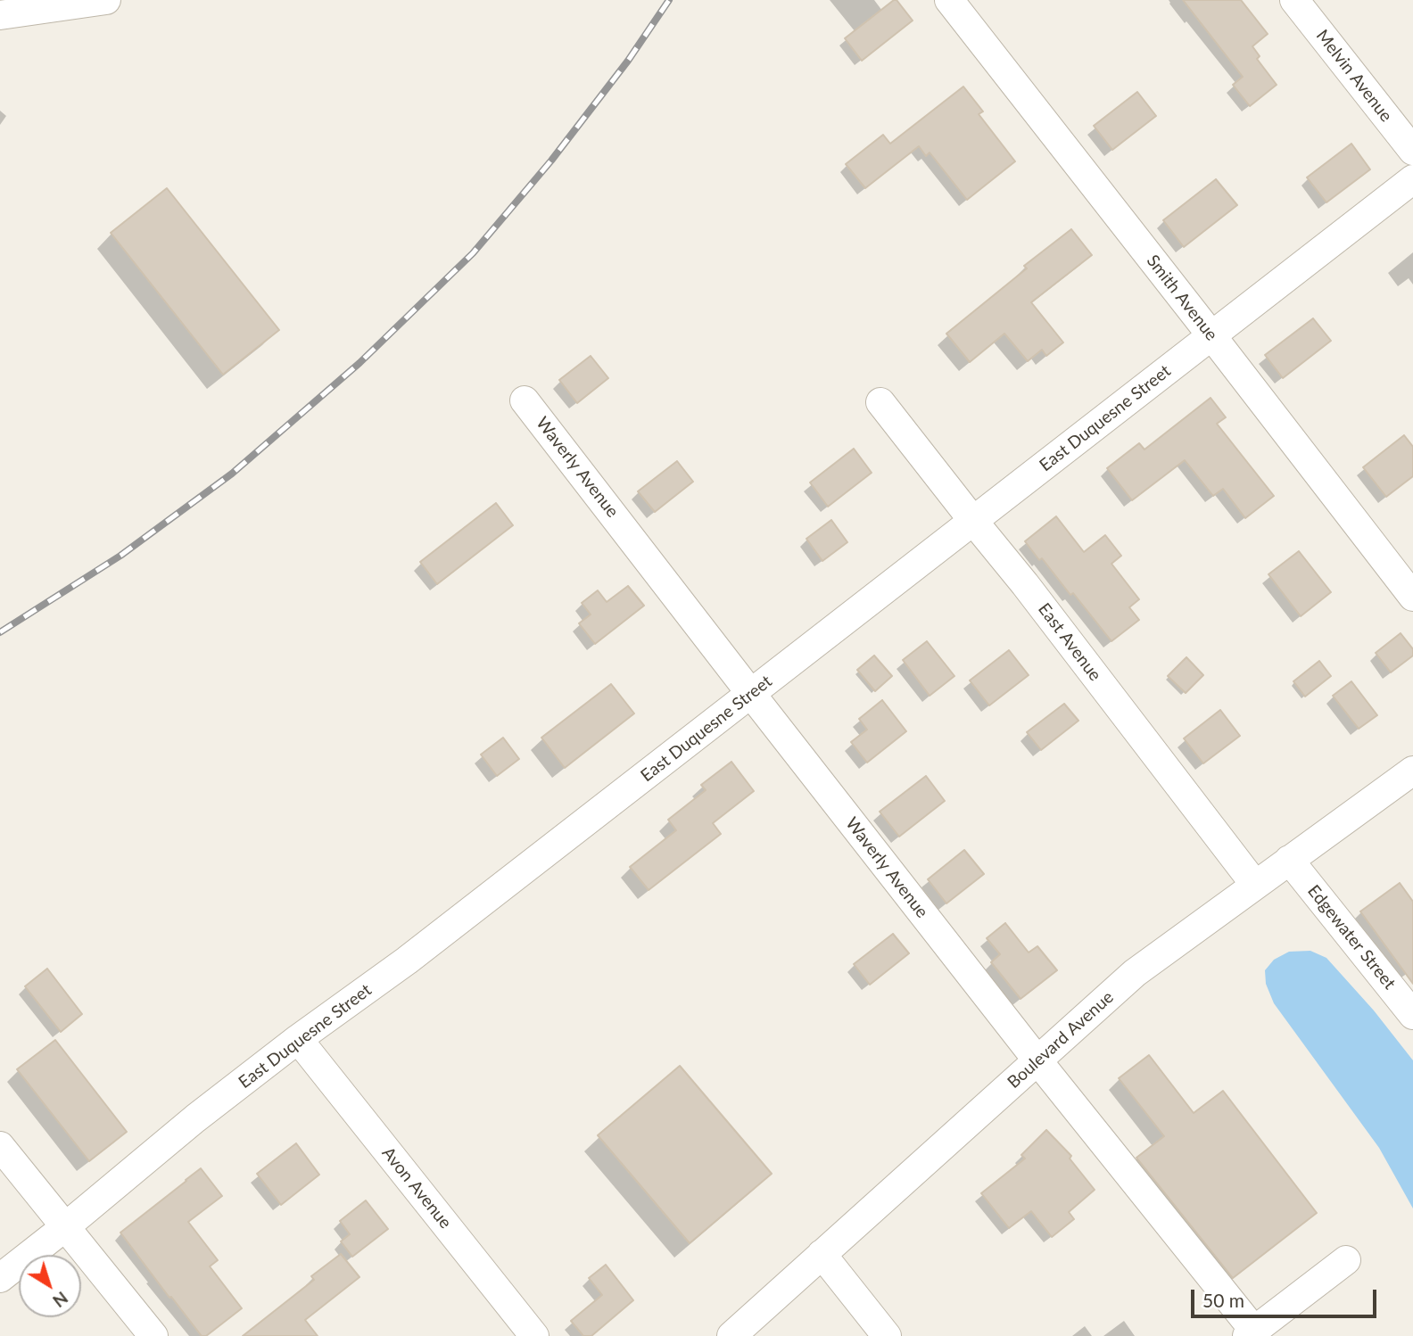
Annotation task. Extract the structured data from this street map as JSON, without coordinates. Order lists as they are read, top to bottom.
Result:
{
  "streets": {
    "street": [
      "Melvin Avenue",
      "Smith Avenue",
      "East Duquesne Street",
      "Waverly Avenue",
      "East Avenue",
      "Edgewater Street",
      "Boulevard Avenue",
      "Avon Avenue"
    ]
  },
  "crossings": [
    ["Smith Avenue", "East Duquesne Street"],
    ["East Duquesne Street", "Waverly Avenue"],
    ["East Duquesne Street", "East Avenue"],
    ["East Duquesne Street", "Avon Avenue"],
    ["Waverly Avenue", "Boulevard Avenue"],
    ["East Avenue", "Boulevard Avenue"],
    ["Edgewater Street", "Boulevard Avenue"]
  ],
  "scale_bar": "50 m",
  "north": "bottom right"
}
